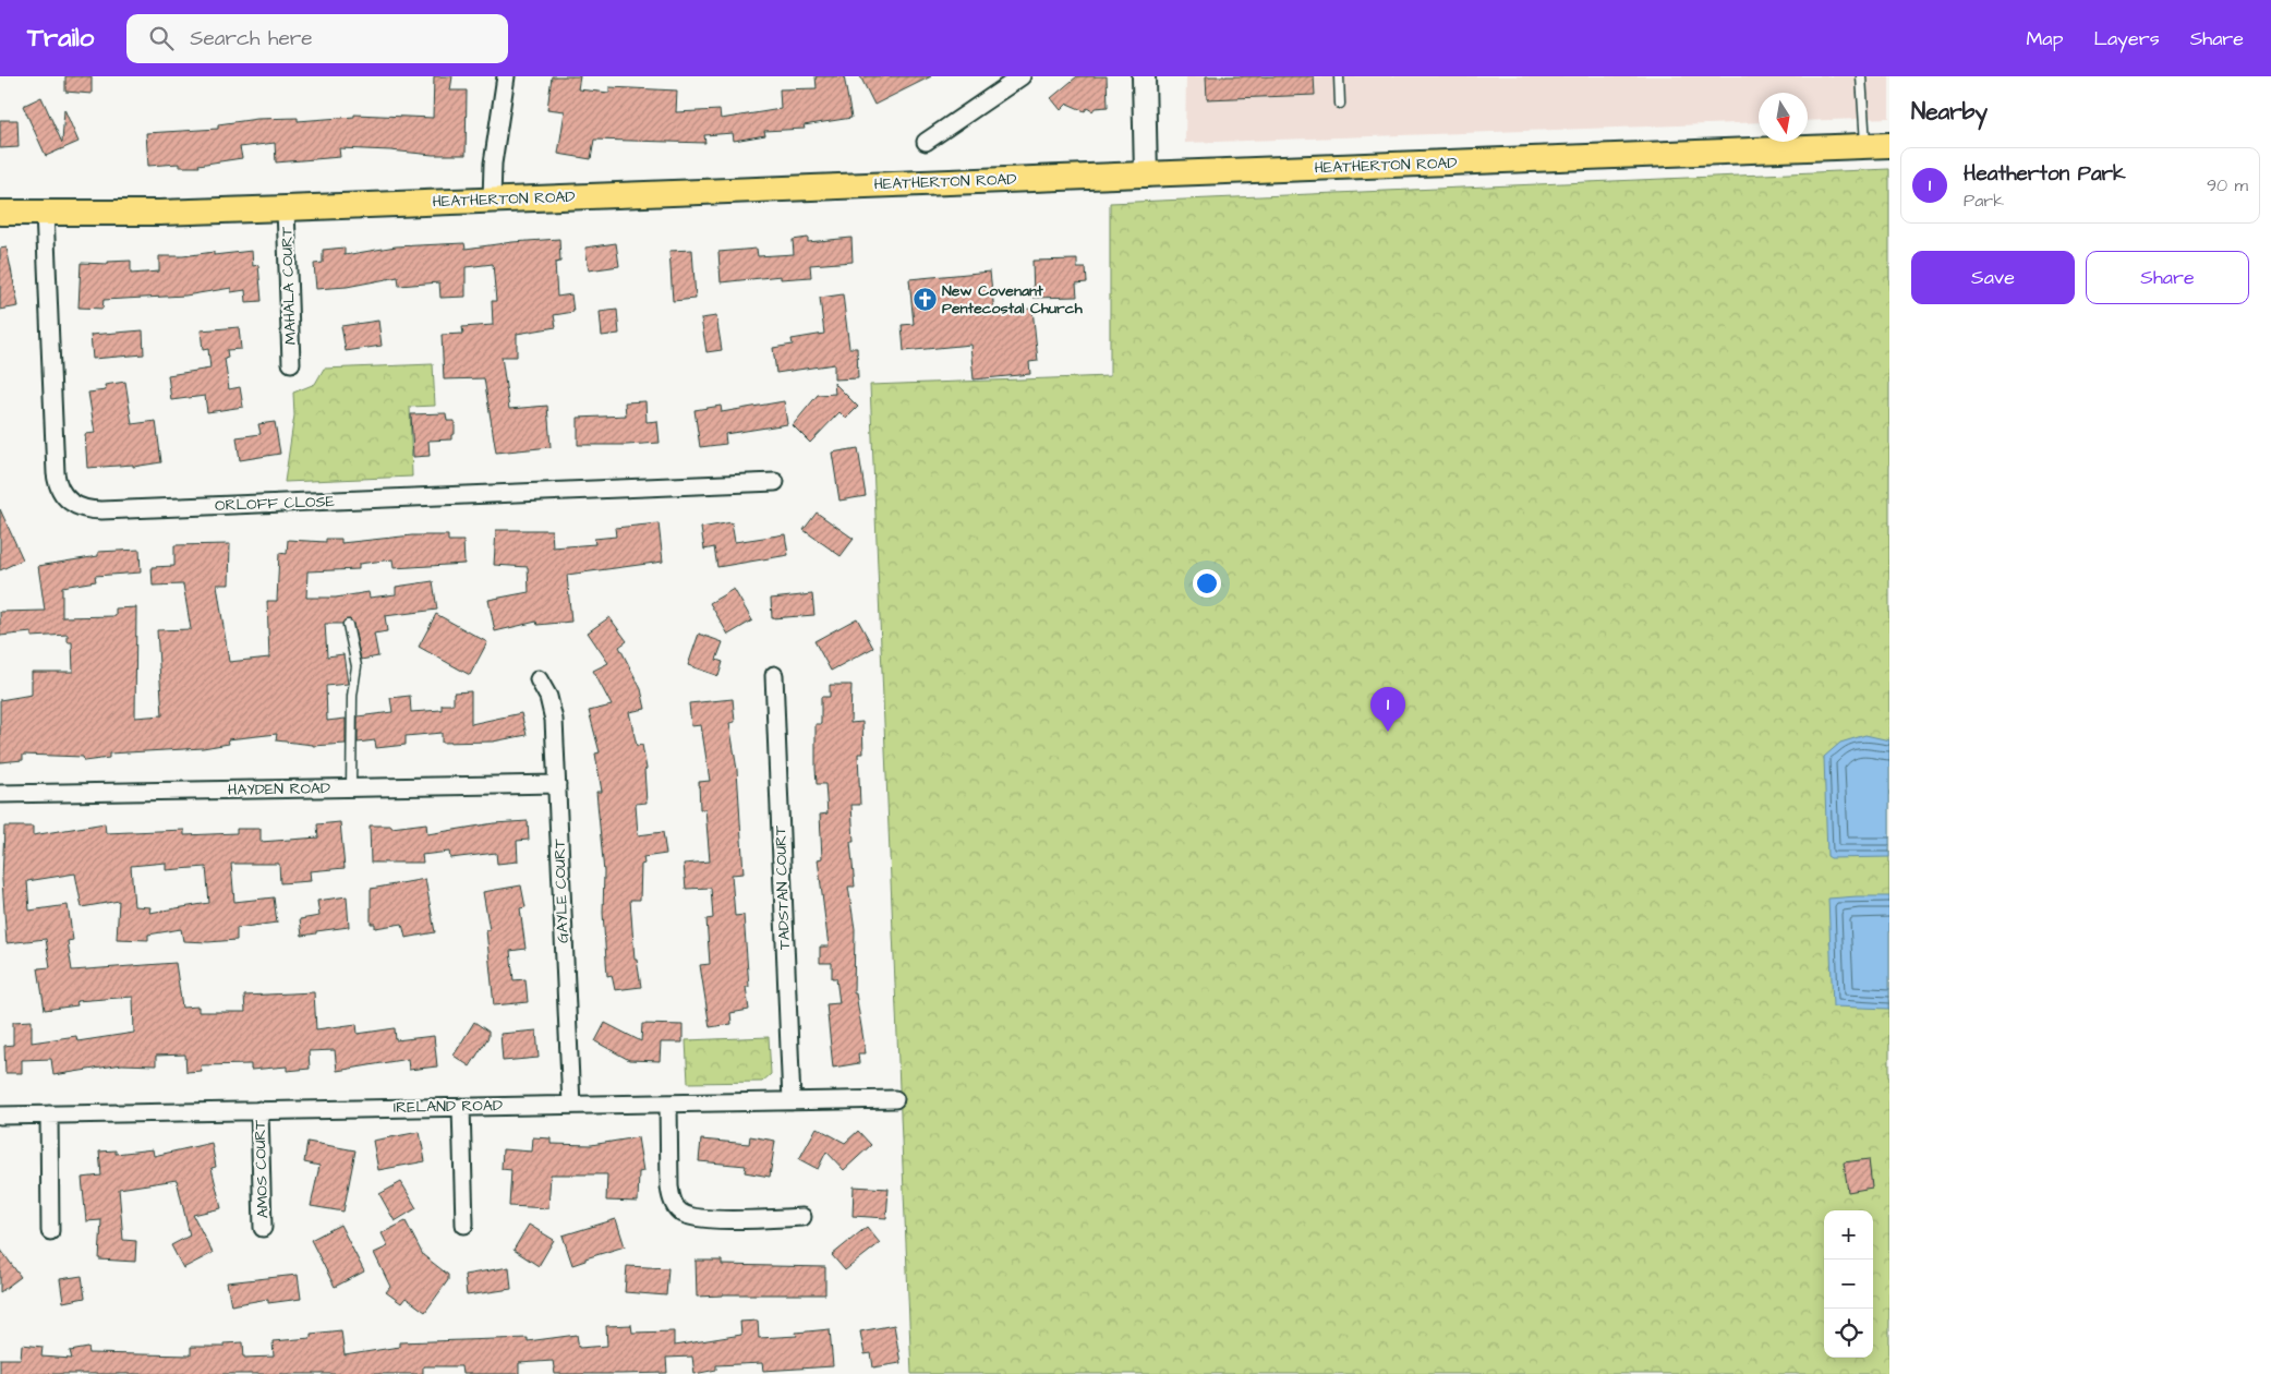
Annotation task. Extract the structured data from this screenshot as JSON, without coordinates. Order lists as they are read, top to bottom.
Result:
{
  "streets": {
    "main road": ["HEATHERTON ROAD"],
    "street": [
      "MAHALA COURT",
      "ORLOFF CLOSE",
      "HAYDEN ROAD",
      "TADSTAN COURT",
      "GAYLE COURT",
      "IRELAND ROAD",
      "AMOS COURT"
    ]
  },
  "crossings": [
    ["HEATHERTON ROAD", "MAHALA COURT"],
    ["HEATHERTON ROAD", "ORLOFF CLOSE"],
    ["HAYDEN ROAD", "GAYLE COURT"],
    ["TADSTAN COURT", "IRELAND ROAD"],
    ["GAYLE COURT", "IRELAND ROAD"],
    ["IRELAND ROAD", "AMOS COURT"]
  ],
  "places": {
    "church": ["New Covenant Pentecostal Church"]
  },
  "north": "bottom",
  "page": {
    "header": "Trailo",
    "search": "Search here",
    "nav": ["Map", "Layers", "Share"],
    "heading": "Nearby",
    "list": [
      {
        "mark": "1",
        "name": "Heatherton Park",
        "note": "Park",
        "value": "90 m"
      }
    ],
    "buttons": ["Save", "Share"],
    "pins": "1",
    "map_buttons": ["+", "−"]
  }
}
